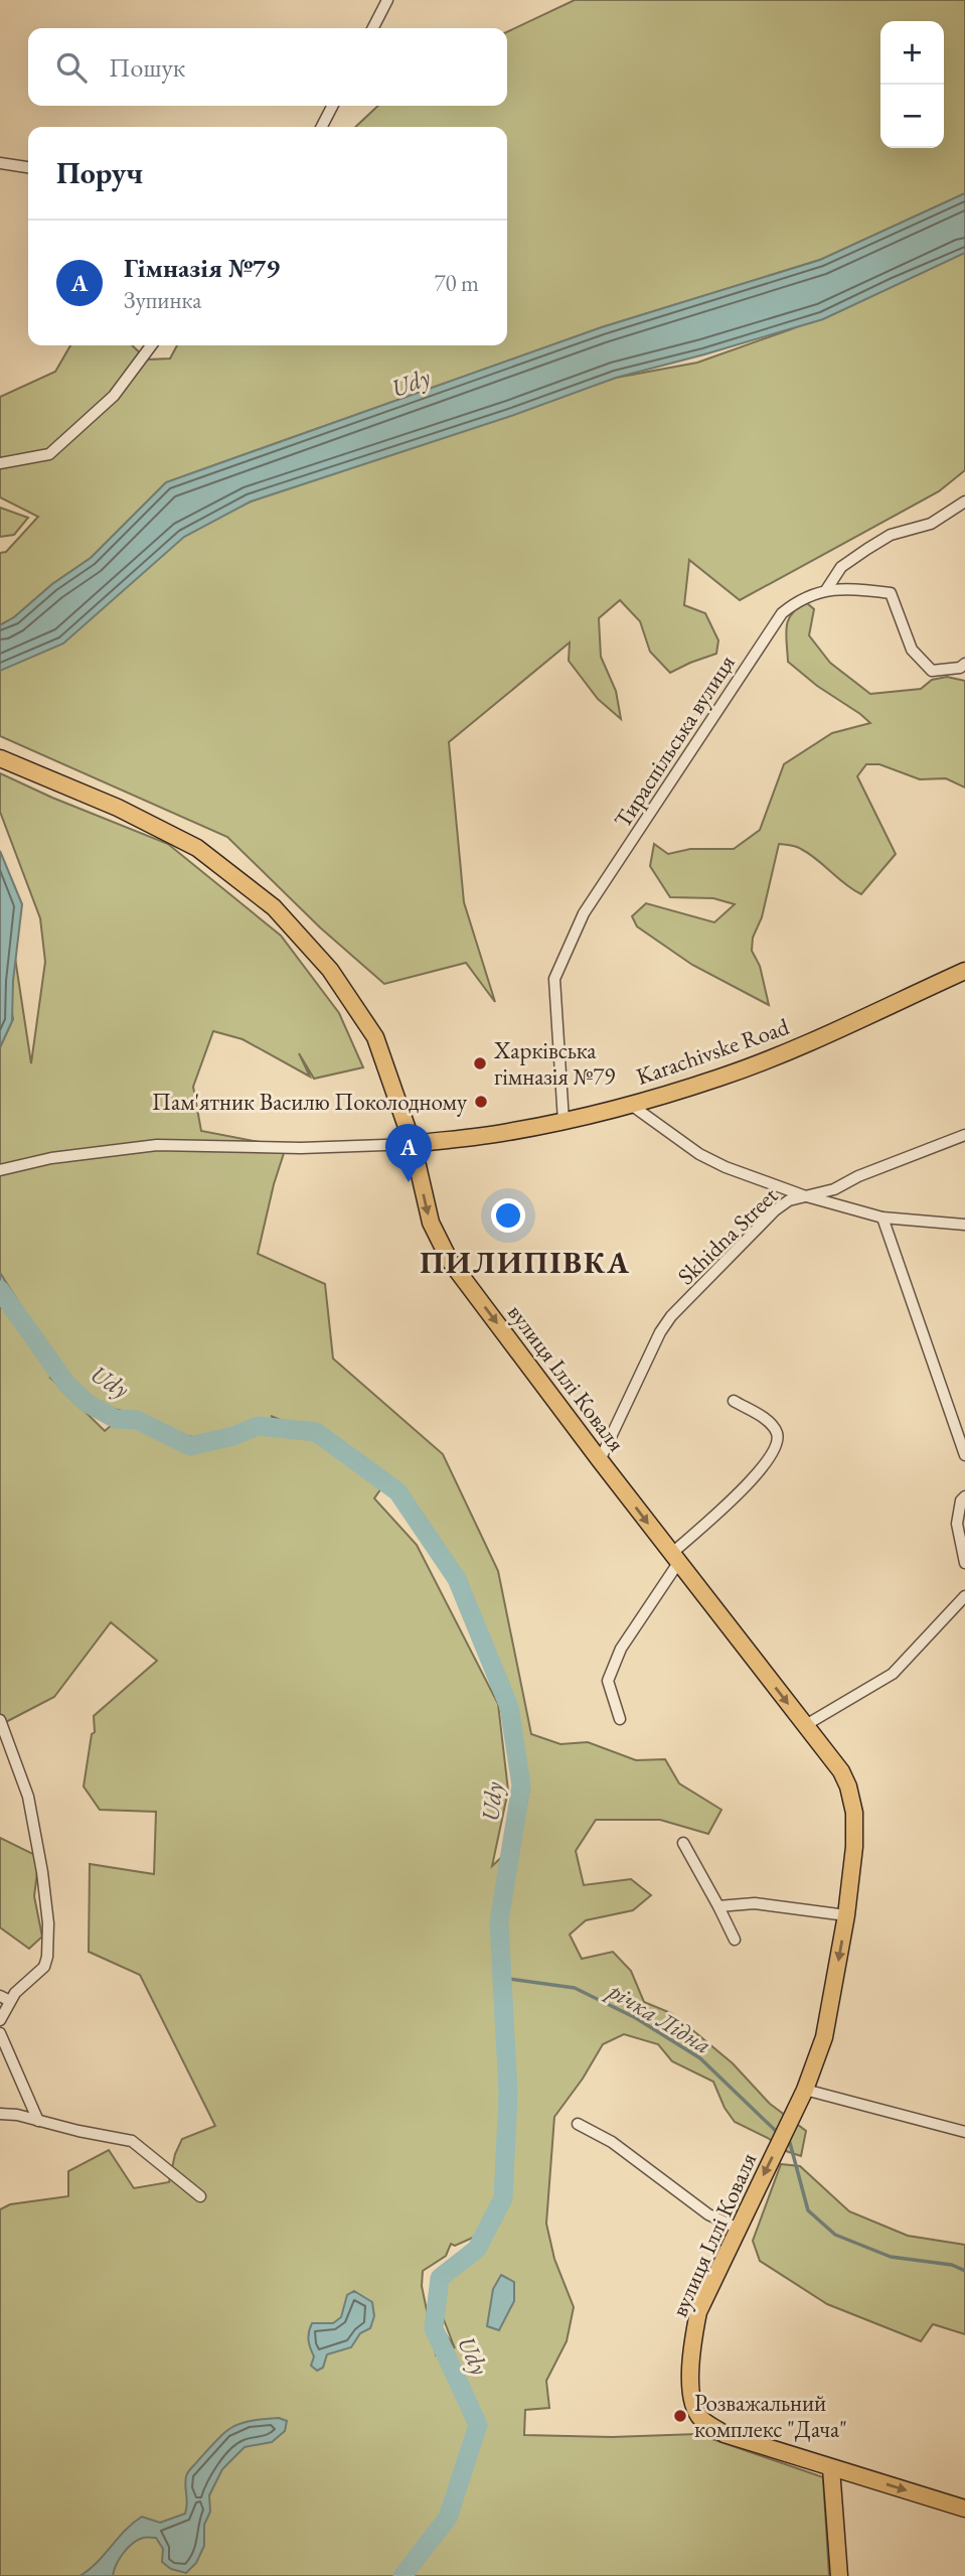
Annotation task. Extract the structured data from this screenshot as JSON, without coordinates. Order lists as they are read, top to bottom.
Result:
{
  "streets": {
    "main road": ["Karachivske Road", "вулиця Іллі Коваля"],
    "street": ["Тираспільська вулиця", "Skhidna Street"]
  },
  "crossings": [
    ["Тираспільська вулиця", "Karachivske Road"],
    ["Karachivske Road", "вулиця Іллі Коваля"],
    ["Skhidna Street", "вулиця Іллі Коваля"]
  ],
  "one_way": ["вулиця Іллі Коваля"],
  "districts": ["ПИЛИПІВКА"],
  "water": ["Udy", "річка Лідна"],
  "places": ["Харківська гімназія №79", "Пам'ятник Василю Поколодному", "Розважальний комплекс \"Дача\""],
  "page": {
    "map_buttons": ["+", "−"],
    "search": "Пошук",
    "heading": "Поруч",
    "list": [
      {
        "mark": "A",
        "name": "Гімназія №79",
        "note": "Зупинка",
        "value": "70 m"
      }
    ],
    "pins": "A"
  }
}
